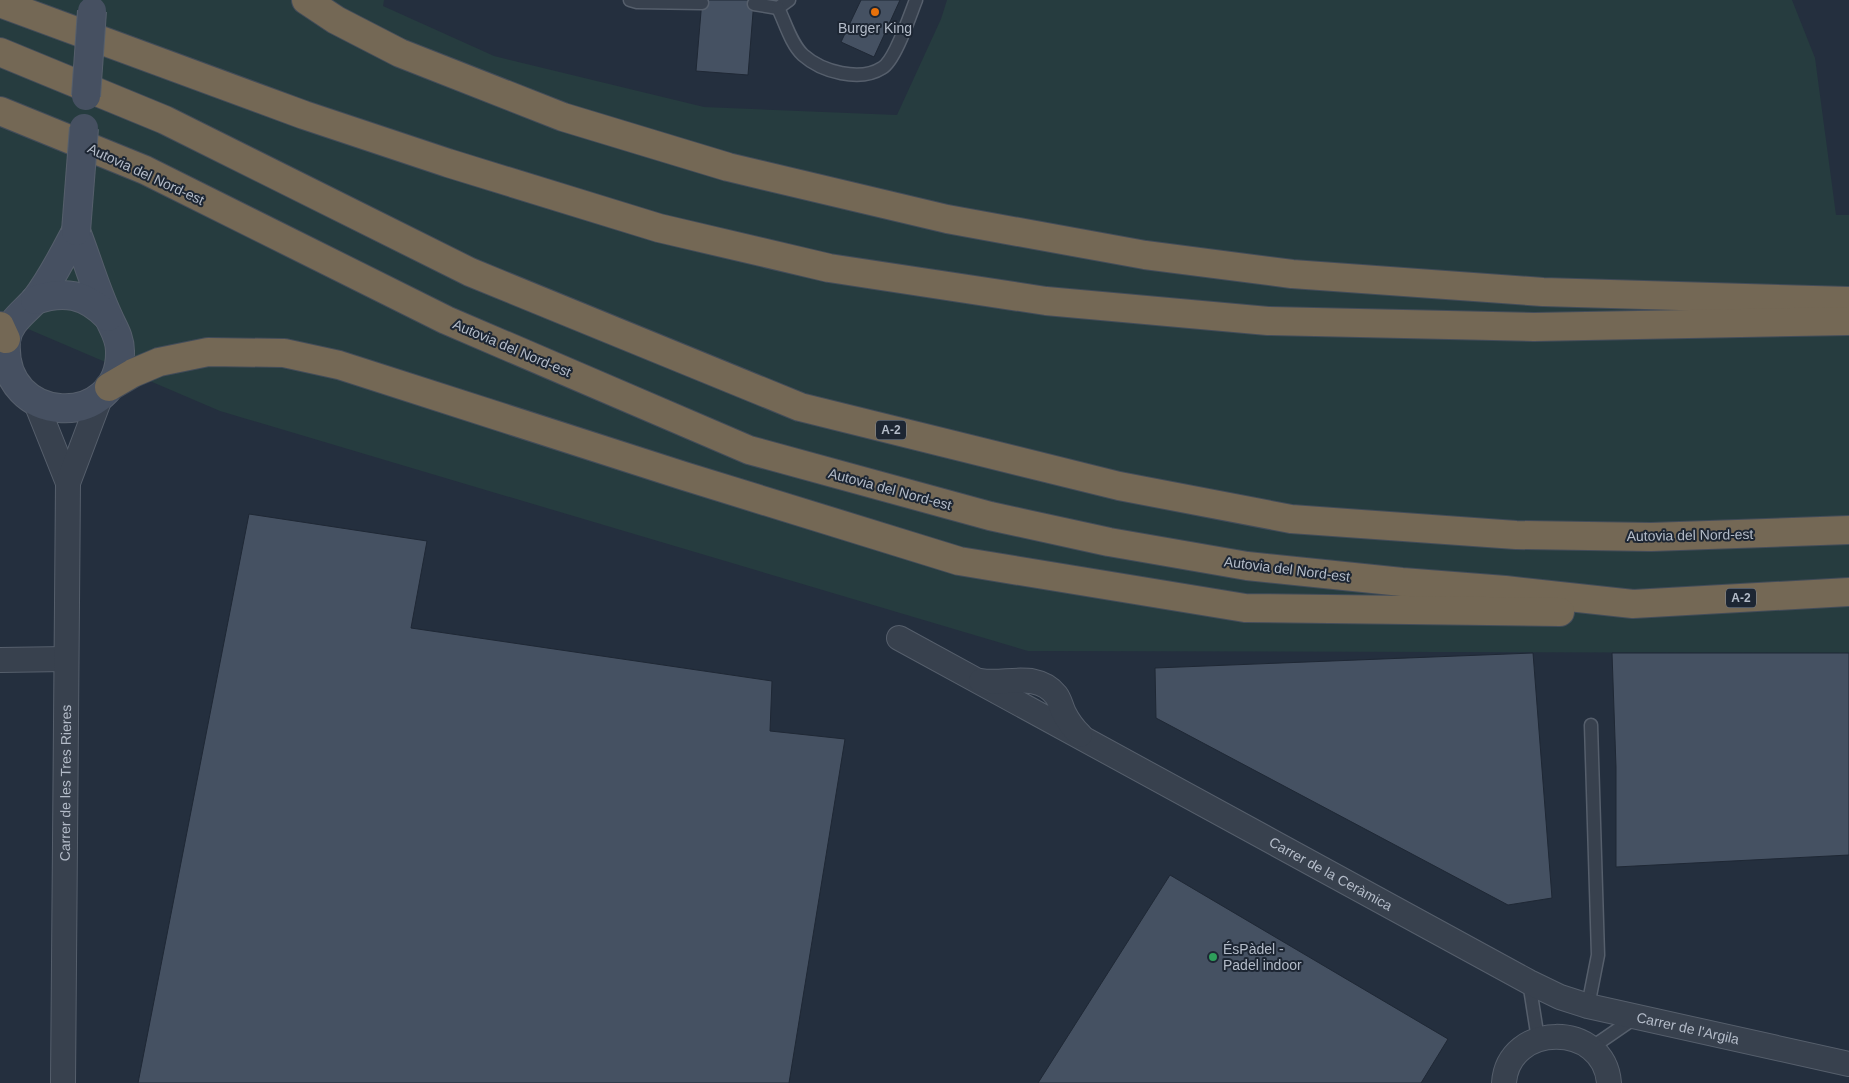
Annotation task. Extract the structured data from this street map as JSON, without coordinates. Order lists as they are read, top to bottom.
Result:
{
  "streets": {
    "highway": ["Autovia del Nord-est", "A-2"],
    "street": ["Carrer de les Tres Rieres", "Carrer de la Ceràmica", "Carrer de l'Argila"]
  },
  "crossings": [
    ["Carrer de la Ceràmica", "Carrer de l'Argila"]
  ],
  "places": ["Burger King", "ÉsPàdel - Padel indoor"]
}
